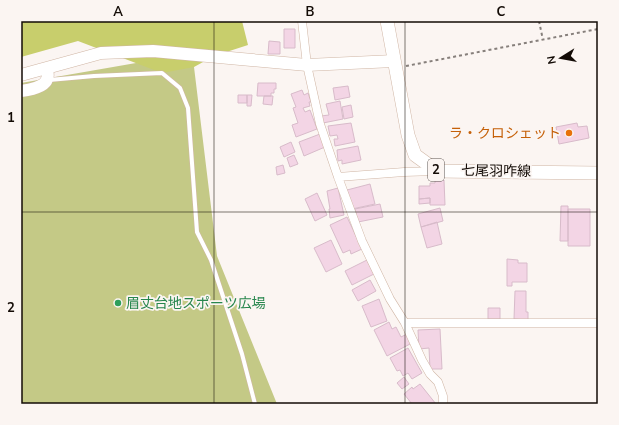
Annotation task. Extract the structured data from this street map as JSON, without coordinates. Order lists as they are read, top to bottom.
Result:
{
  "streets": {
    "main road": ["2", "七尾羽咋線"]
  },
  "crossings": [
    ["2", "七尾羽咋線"]
  ],
  "places": ["ラ・クロシェット", "眉丈台地スポーツ広場"],
  "north": "left",
  "grid": {
    "columns": ["A", "B", "C"],
    "rows": ["1", "2"]
  }
}
